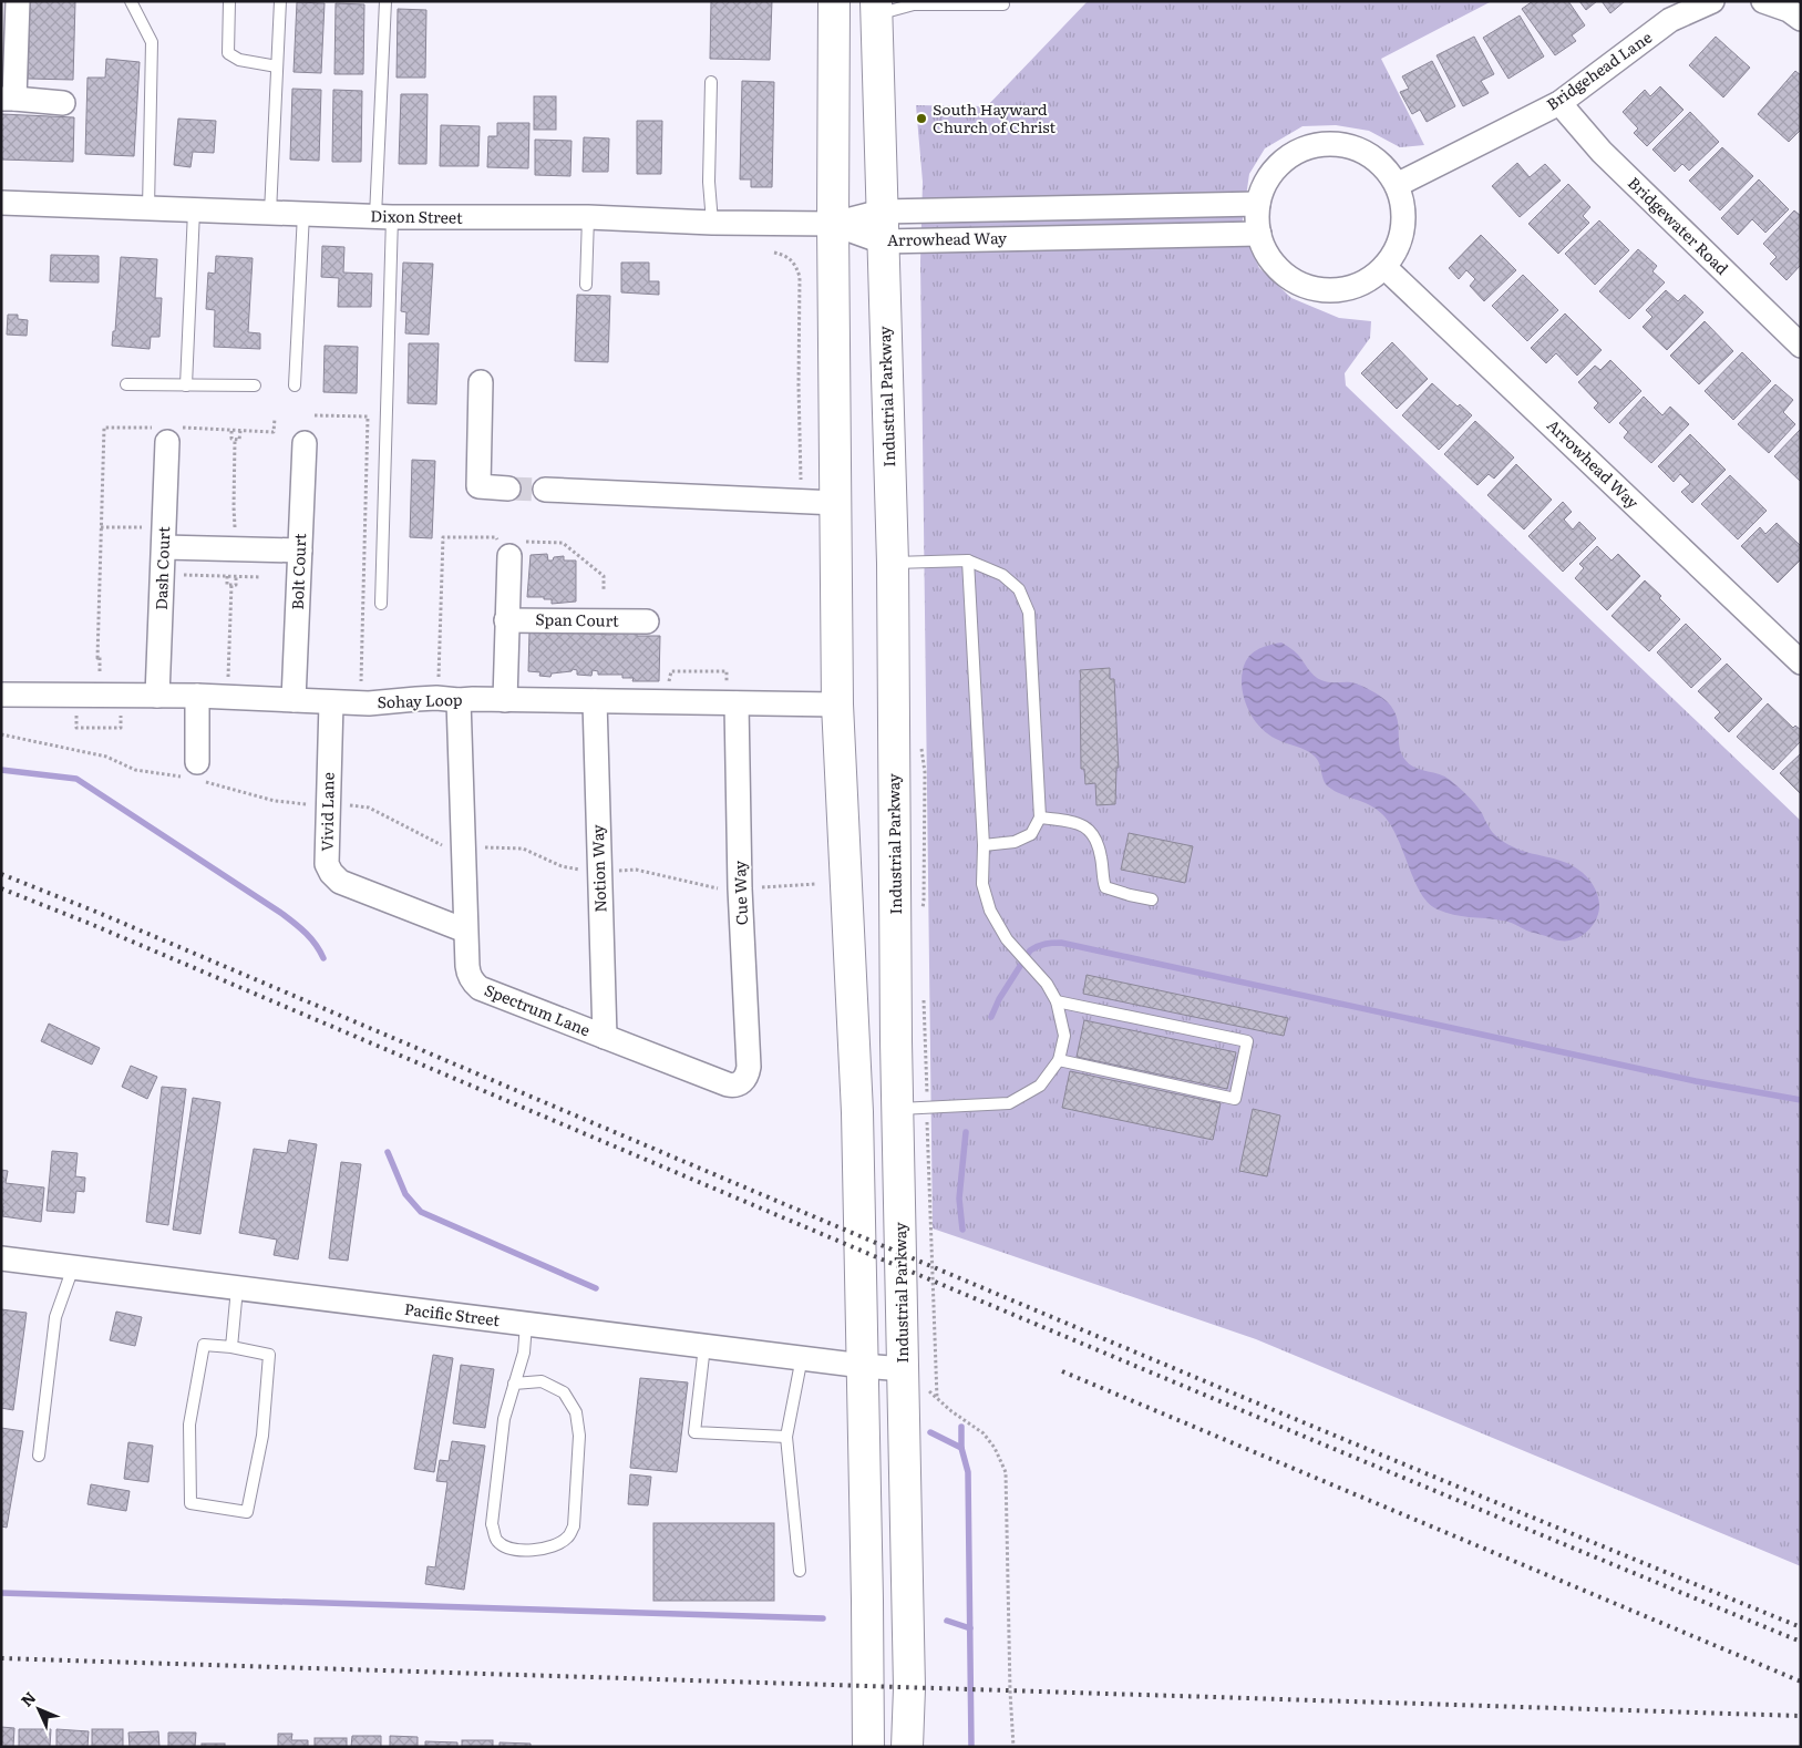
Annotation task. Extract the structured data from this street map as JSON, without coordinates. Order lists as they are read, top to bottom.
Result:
{
  "streets": {
    "main road": ["Industrial Parkway"],
    "street": [
      "Bridgehead Lane",
      "Dixon Street",
      "Bridgewater Road",
      "Arrowhead Way",
      "Dash Court",
      "Bolt Court",
      "Span Court",
      "Sohay Loop",
      "Vivid Lane",
      "Notion Way",
      "Cue Way",
      "Spectrum Lane",
      "Pacific Street"
    ]
  },
  "crossings": [
    ["Bridgehead Lane", "Bridgewater Road"],
    ["Bridgehead Lane", "Arrowhead Way"],
    ["Dixon Street", "Arrowhead Way"],
    ["Arrowhead Way", "Industrial Parkway"],
    ["Industrial Parkway", "Pacific Street"],
    ["Dash Court", "Sohay Loop"],
    ["Bolt Court", "Sohay Loop"],
    ["Sohay Loop", "Vivid Lane"],
    ["Sohay Loop", "Notion Way"],
    ["Sohay Loop", "Cue Way"],
    ["Sohay Loop", "Spectrum Lane"],
    ["Vivid Lane", "Spectrum Lane"],
    ["Notion Way", "Spectrum Lane"],
    ["Cue Way", "Spectrum Lane"]
  ],
  "places": ["South Hayward Church of Christ"],
  "north": "top left"
}
